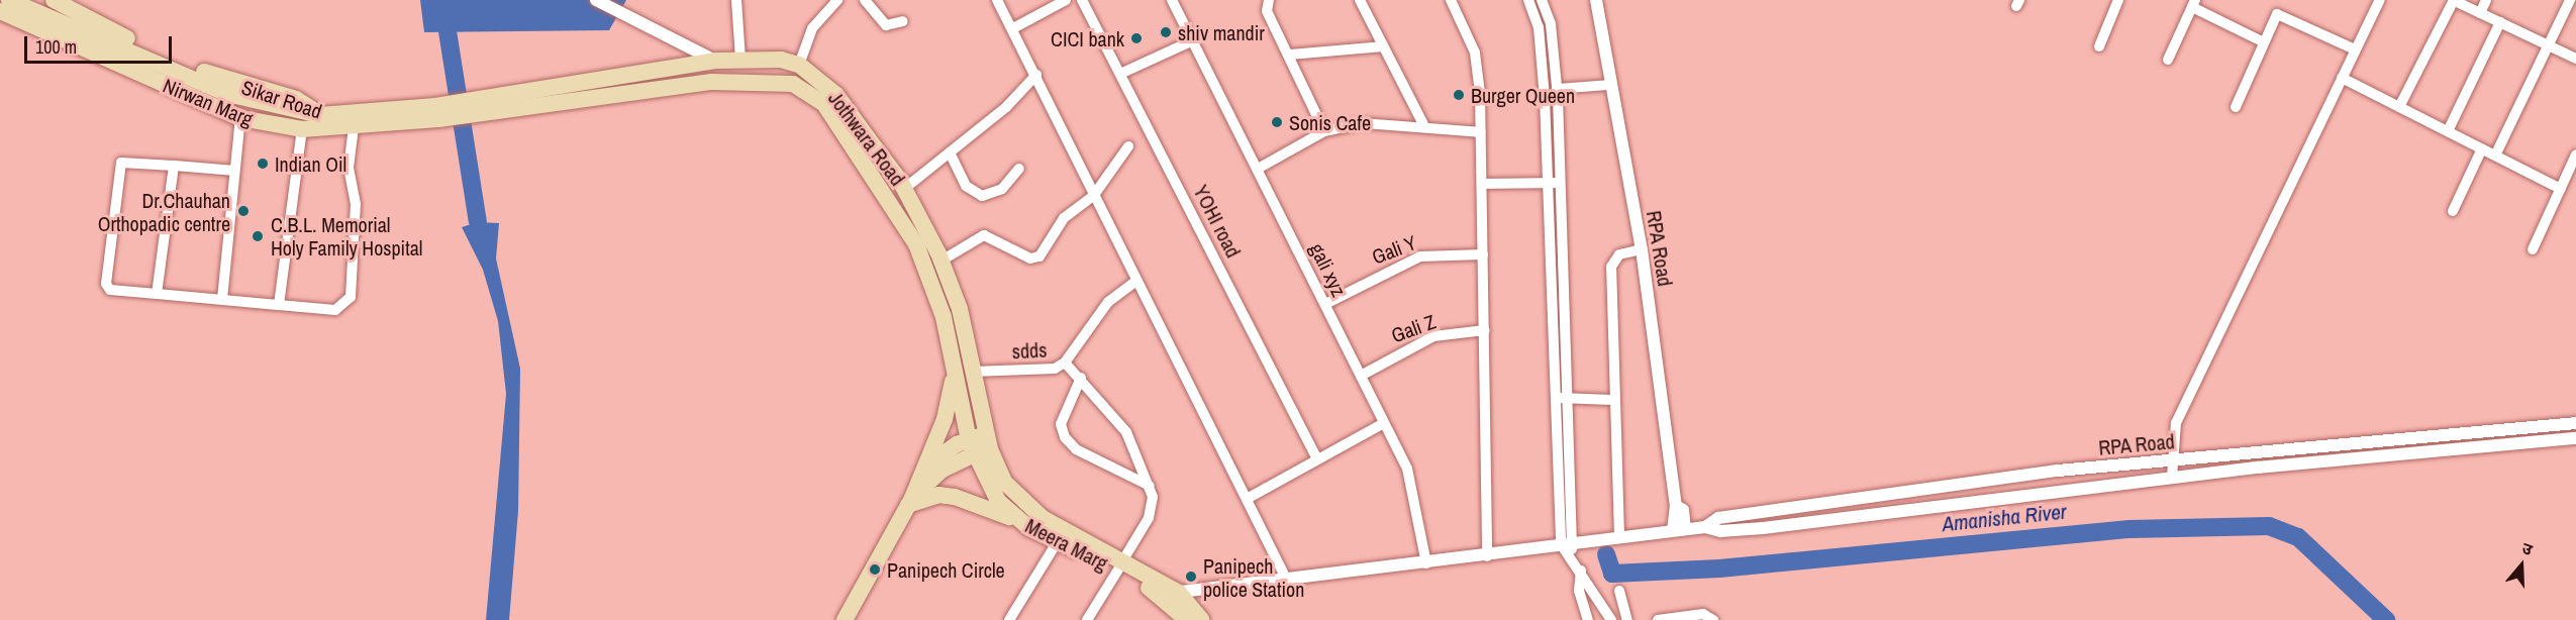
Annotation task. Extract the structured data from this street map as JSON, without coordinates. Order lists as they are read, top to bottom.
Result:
{
  "streets": {
    "main road": [
      "Sikar Road",
      "Nirwan Marg",
      "Jothwara Road",
      "Meera Marg"
    ],
    "street": [
      "YOHI road",
      "RPA Road",
      "Gali Y",
      "gali xyz",
      "Gali Z",
      "sdds"
    ]
  },
  "crossings": [
    ["Sikar Road", "Nirwan Marg"],
    ["Nirwan Marg", "Jothwara Road"],
    ["Jothwara Road", "sdds"],
    ["Jothwara Road", "Meera Marg"],
    ["Gali Y", "gali xyz"],
    ["gali xyz", "Gali Z"]
  ],
  "water": ["Amanisha River"],
  "places": [
    "shiv mandir",
    "CICI bank",
    "Burger Queen",
    "Sonis Cafe",
    "Indian Oil",
    "Dr.Chauhan Orthopadic centre",
    "C.B.L. Memorial Holy Family Hospital",
    "Panipech Circle",
    "Panipech police Station"
  ],
  "scale_bar": "100 m",
  "north": "top"
}
